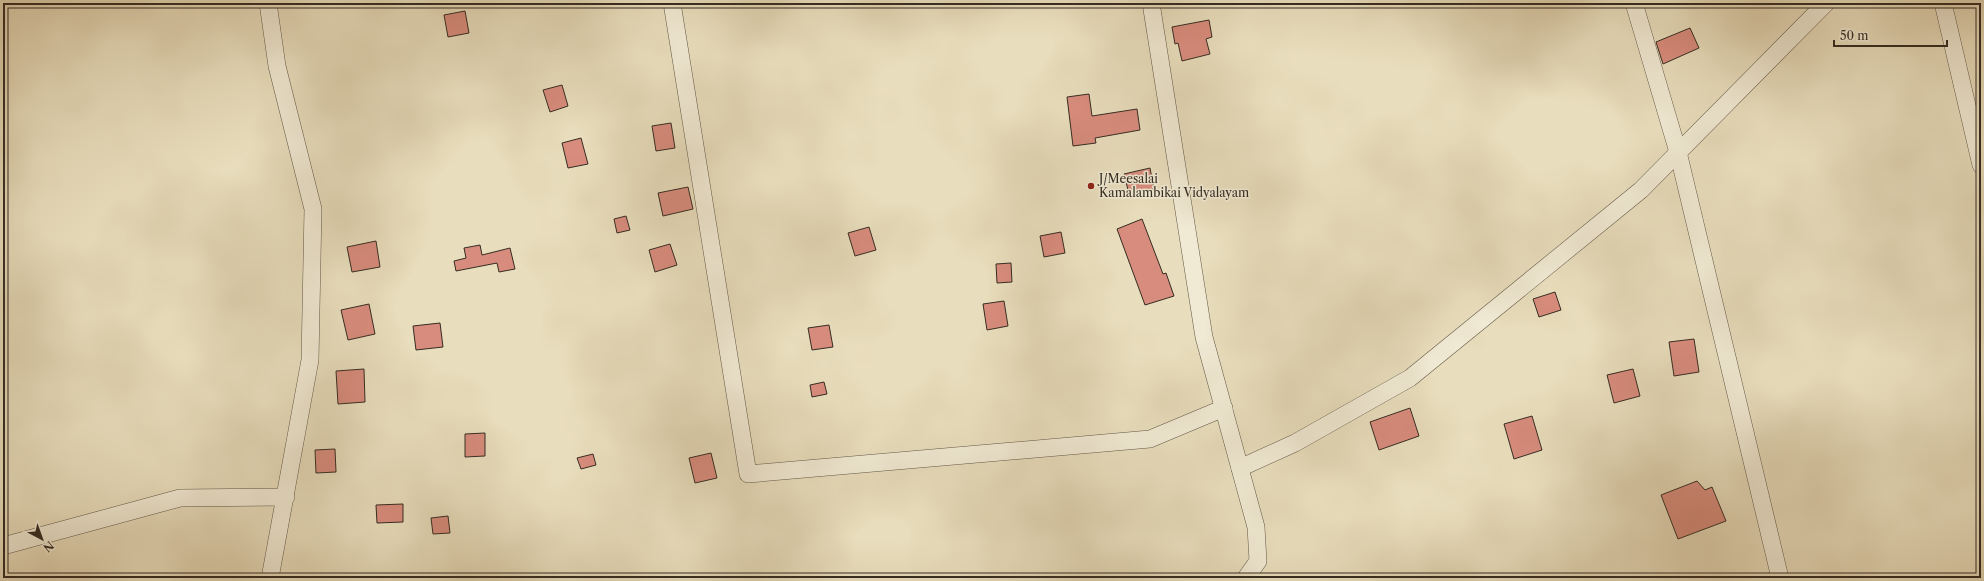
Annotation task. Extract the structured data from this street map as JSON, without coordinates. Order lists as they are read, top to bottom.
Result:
{
  "places": ["J/Meesalai Kamalambikai Vidyalayam"],
  "scale_bar": "50 m",
  "north": "bottom right"
}
